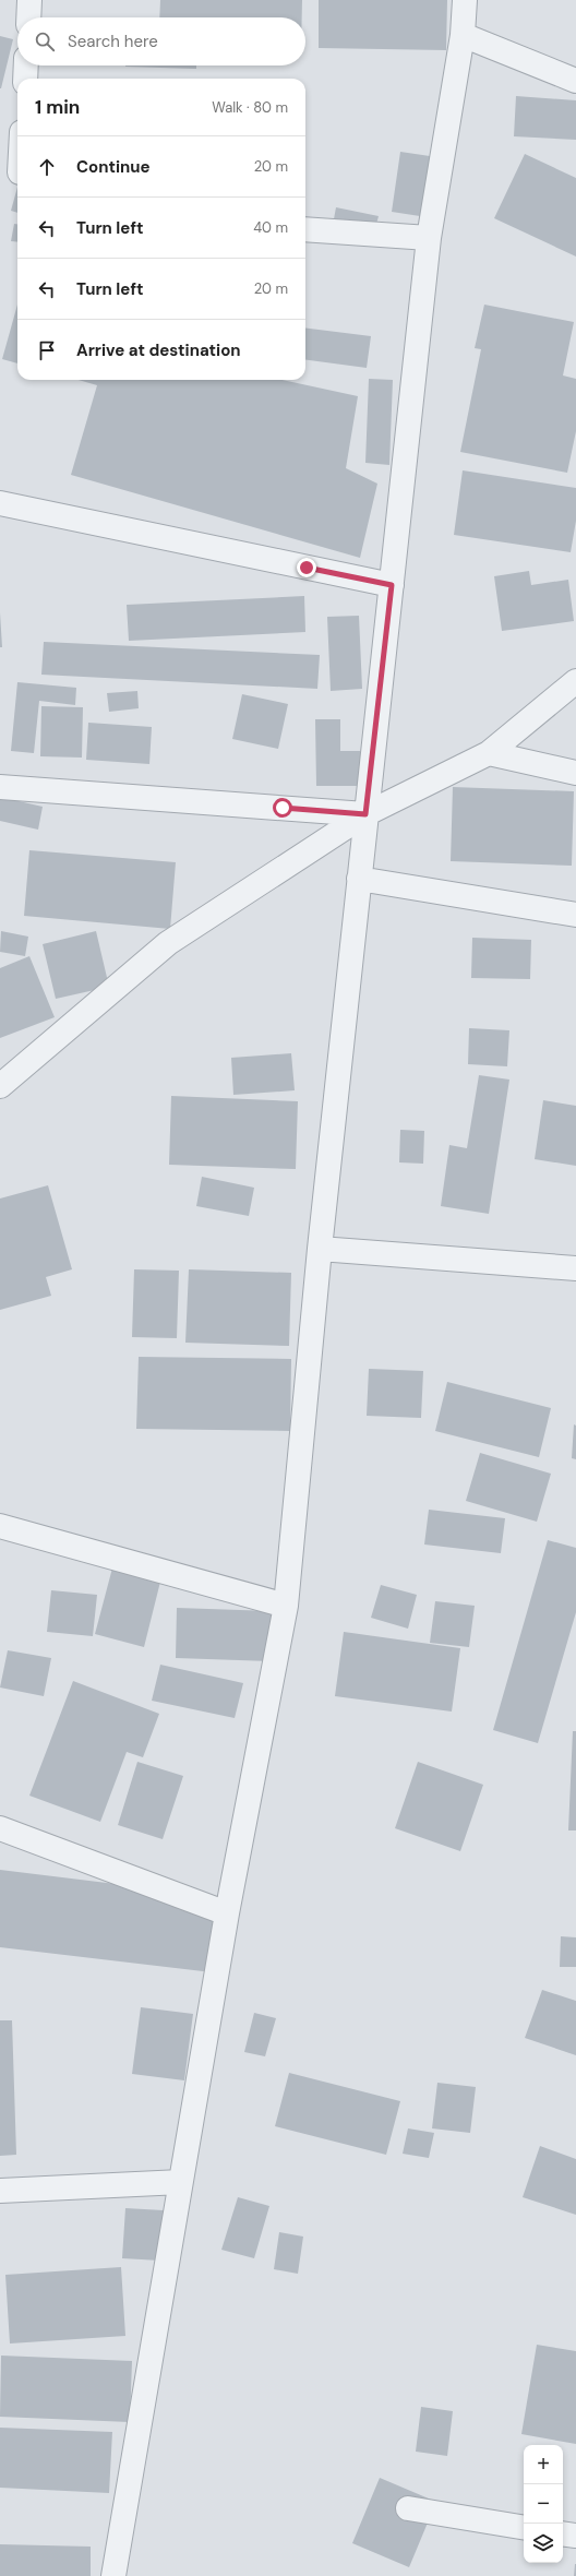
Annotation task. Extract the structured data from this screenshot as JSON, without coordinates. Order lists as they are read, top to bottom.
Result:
{
  "page": {
    "search": "Search here",
    "heading": ["1 min", "Walk · 80 m"],
    "list": [
      ["Continue", "20 m"],
      ["Turn left", "40 m"],
      ["Turn left", "20 m"],
      "Arrive at destination"
    ],
    "map_buttons": ["+", "−"]
  }
}
